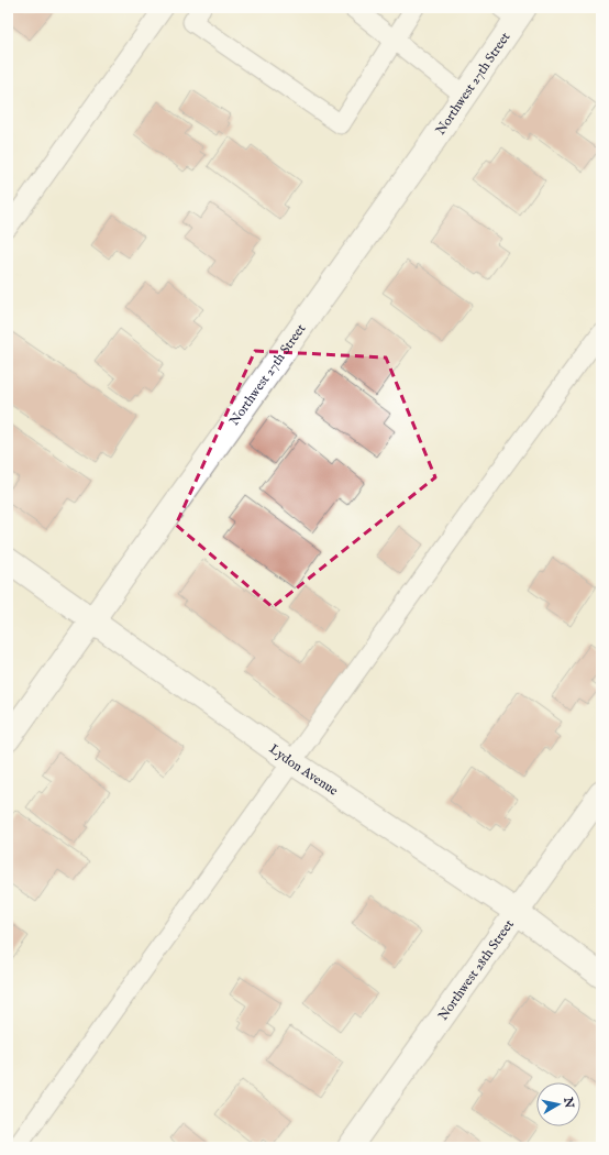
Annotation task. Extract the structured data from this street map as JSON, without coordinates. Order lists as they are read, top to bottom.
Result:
{
  "streets": {
    "street": ["Northwest 27th Street", "Lydon Avenue", "Northwest 28th Street"]
  },
  "crossings": [
    ["Northwest 27th Street", "Lydon Avenue"],
    ["Lydon Avenue", "Northwest 28th Street"]
  ],
  "north": "right"
}
